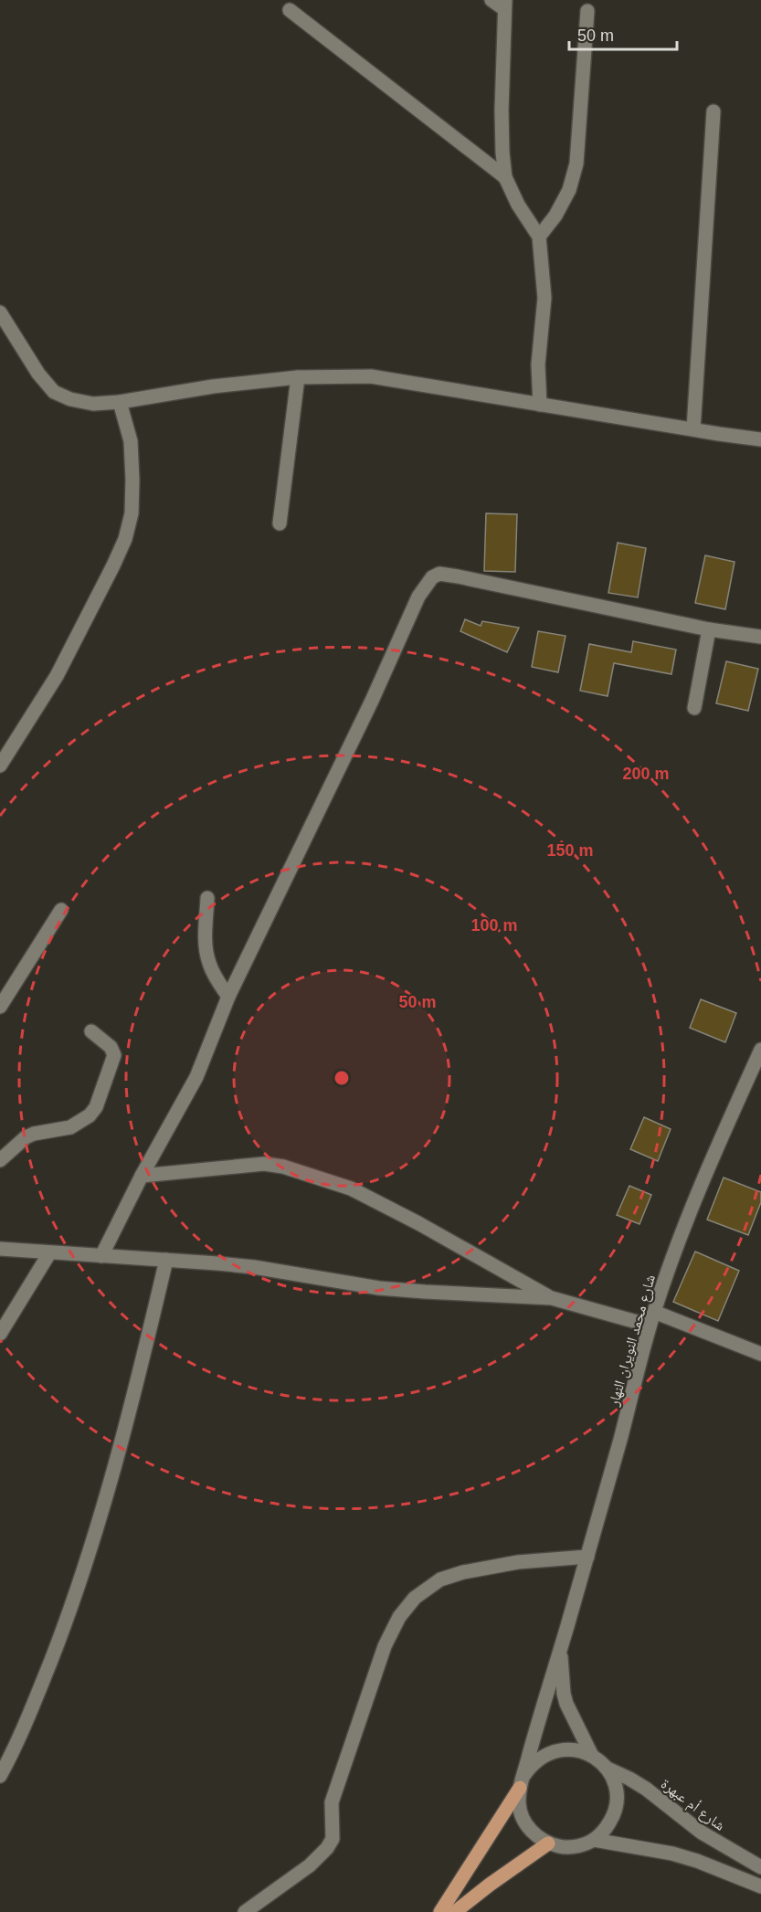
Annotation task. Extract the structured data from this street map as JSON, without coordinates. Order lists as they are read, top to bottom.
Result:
{
  "streets": {
    "street": ["شارع محمد النويران النهار", "شارع أم عبهرة"]
  },
  "crossings": [
    ["شارع محمد النويران النهار", "شارع أم عبهرة"]
  ],
  "scale_bar": "50 m",
  "rings": [
    "200 m",
    "150 m",
    "100 m",
    "50 m"
  ]
}
